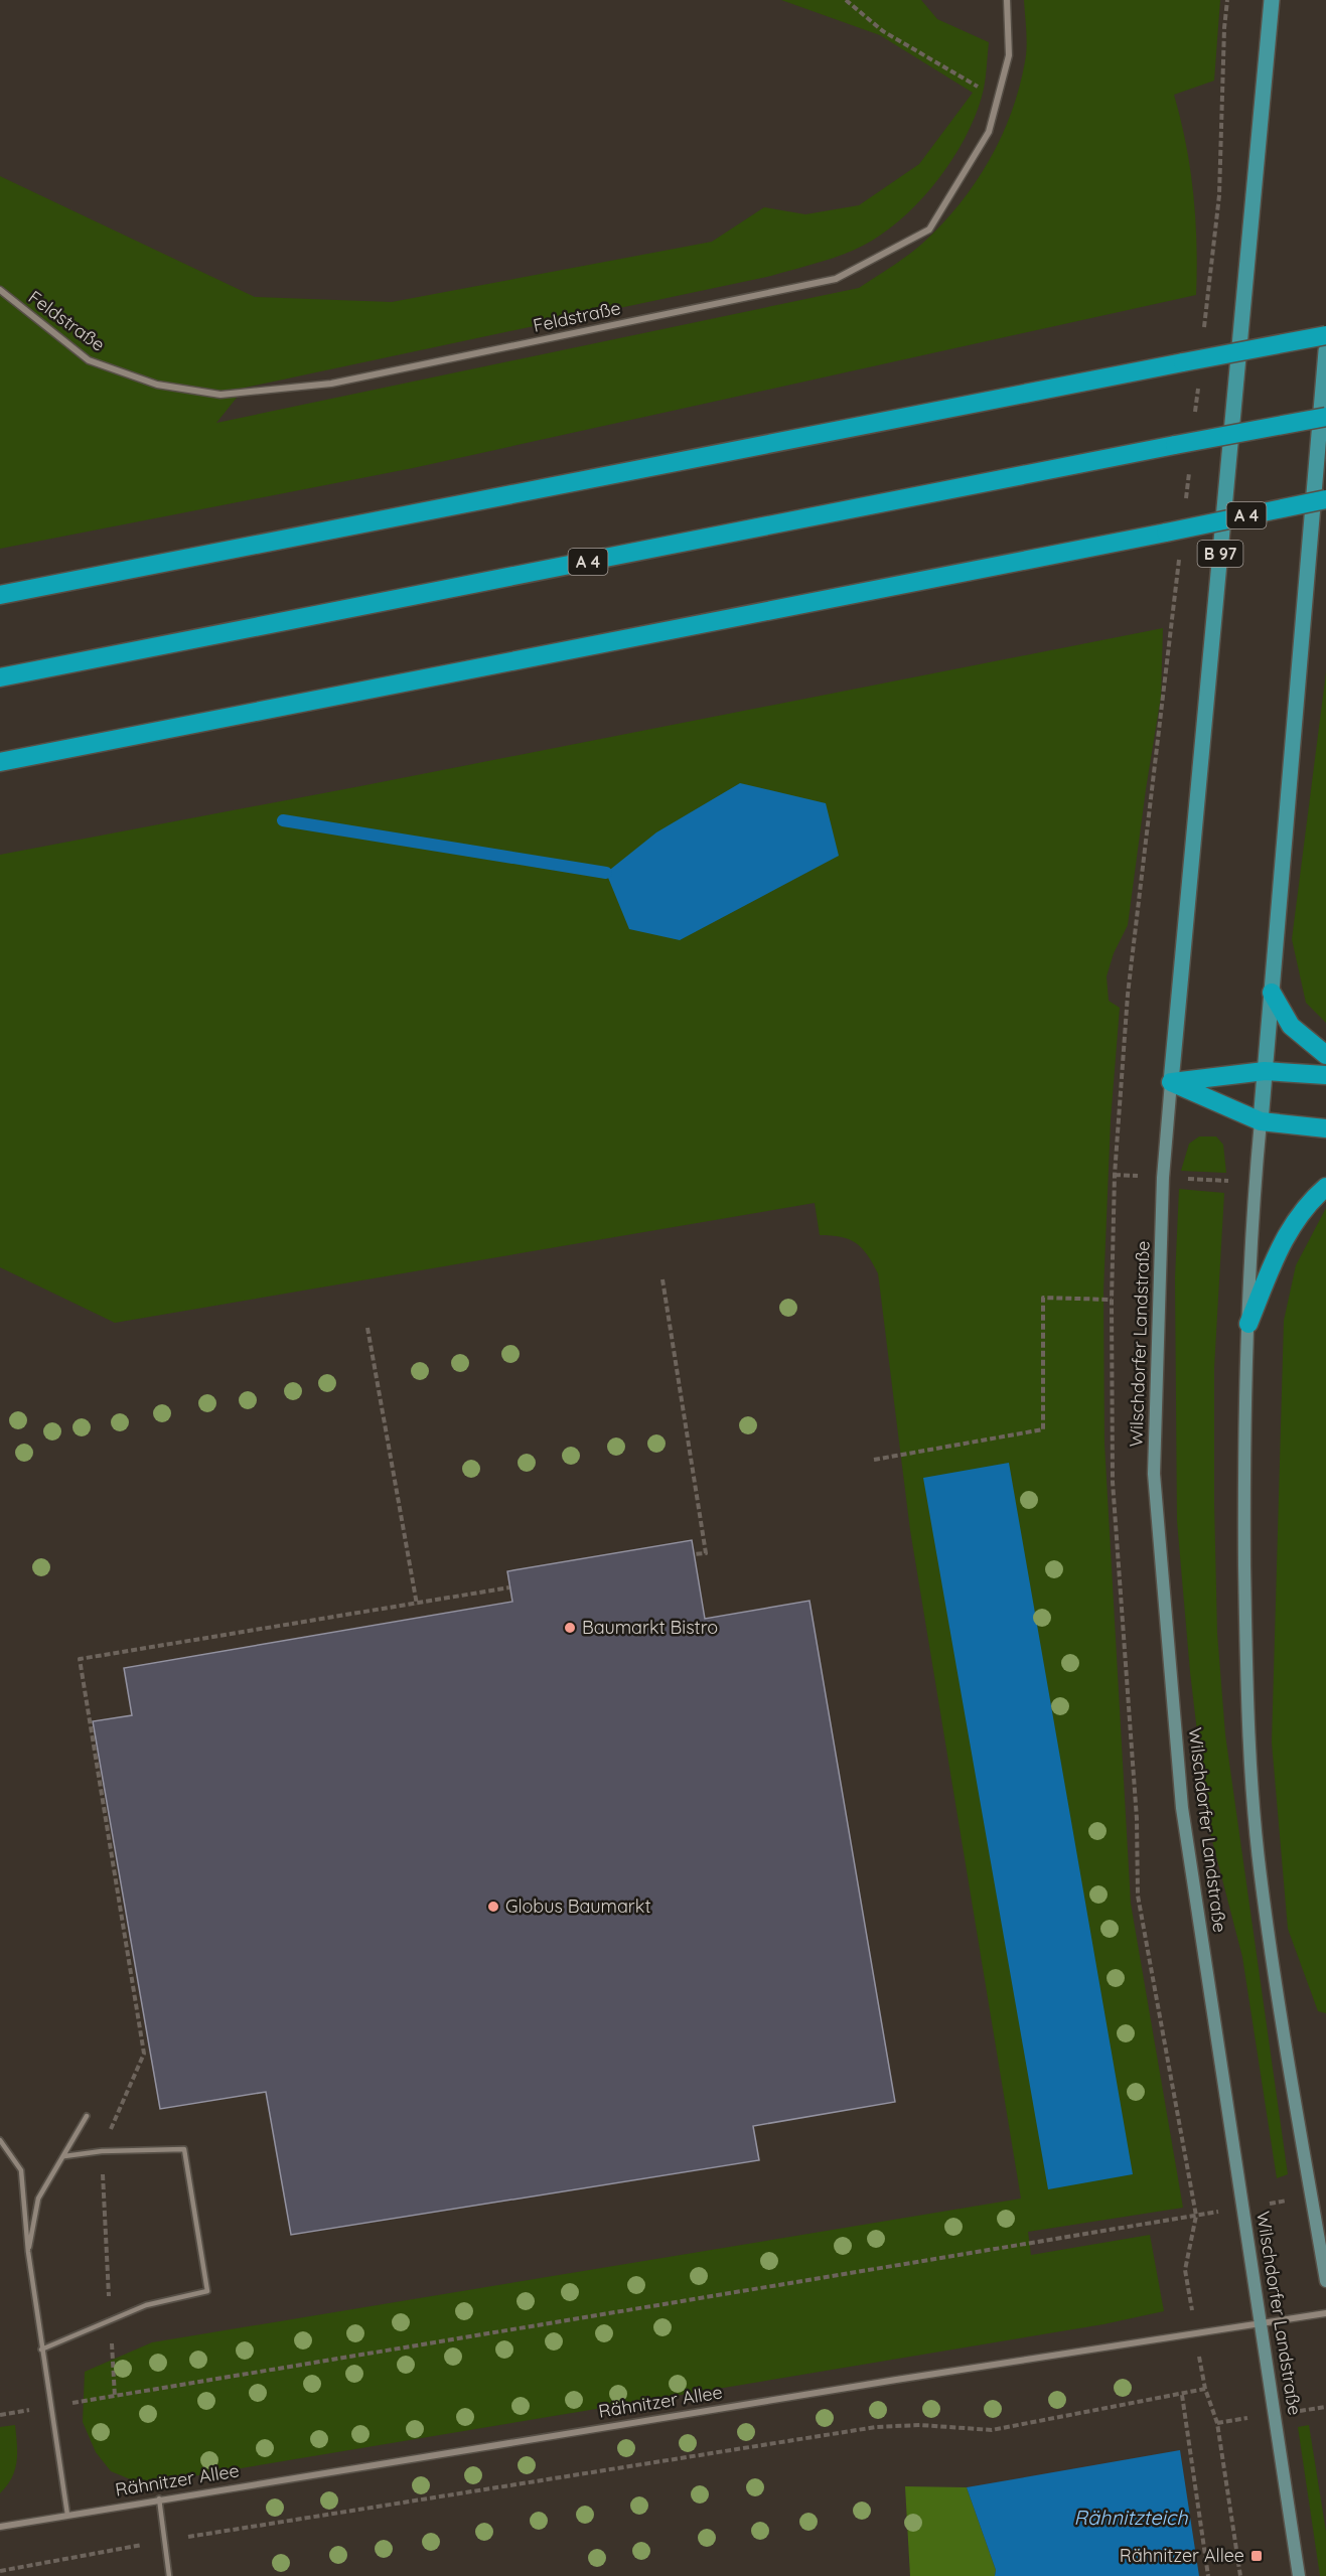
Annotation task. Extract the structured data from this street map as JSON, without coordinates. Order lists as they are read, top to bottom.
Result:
{
  "streets": {
    "highway": ["A 4"],
    "main road": ["B 97", "Wilschdorfer Landstraße"],
    "street": ["Feldstraße", "Rähnitzer Allee"]
  },
  "crossings": [
    ["B 97", "Wilschdorfer Landstraße"],
    ["Wilschdorfer Landstraße", "Rähnitzer Allee"]
  ],
  "water": ["Rähnitzteich"],
  "places": {
    "other": ["Baumarkt Bistro", "Globus Baumarkt"],
    "transit": ["Rähnitzer Allee"]
  }
}
